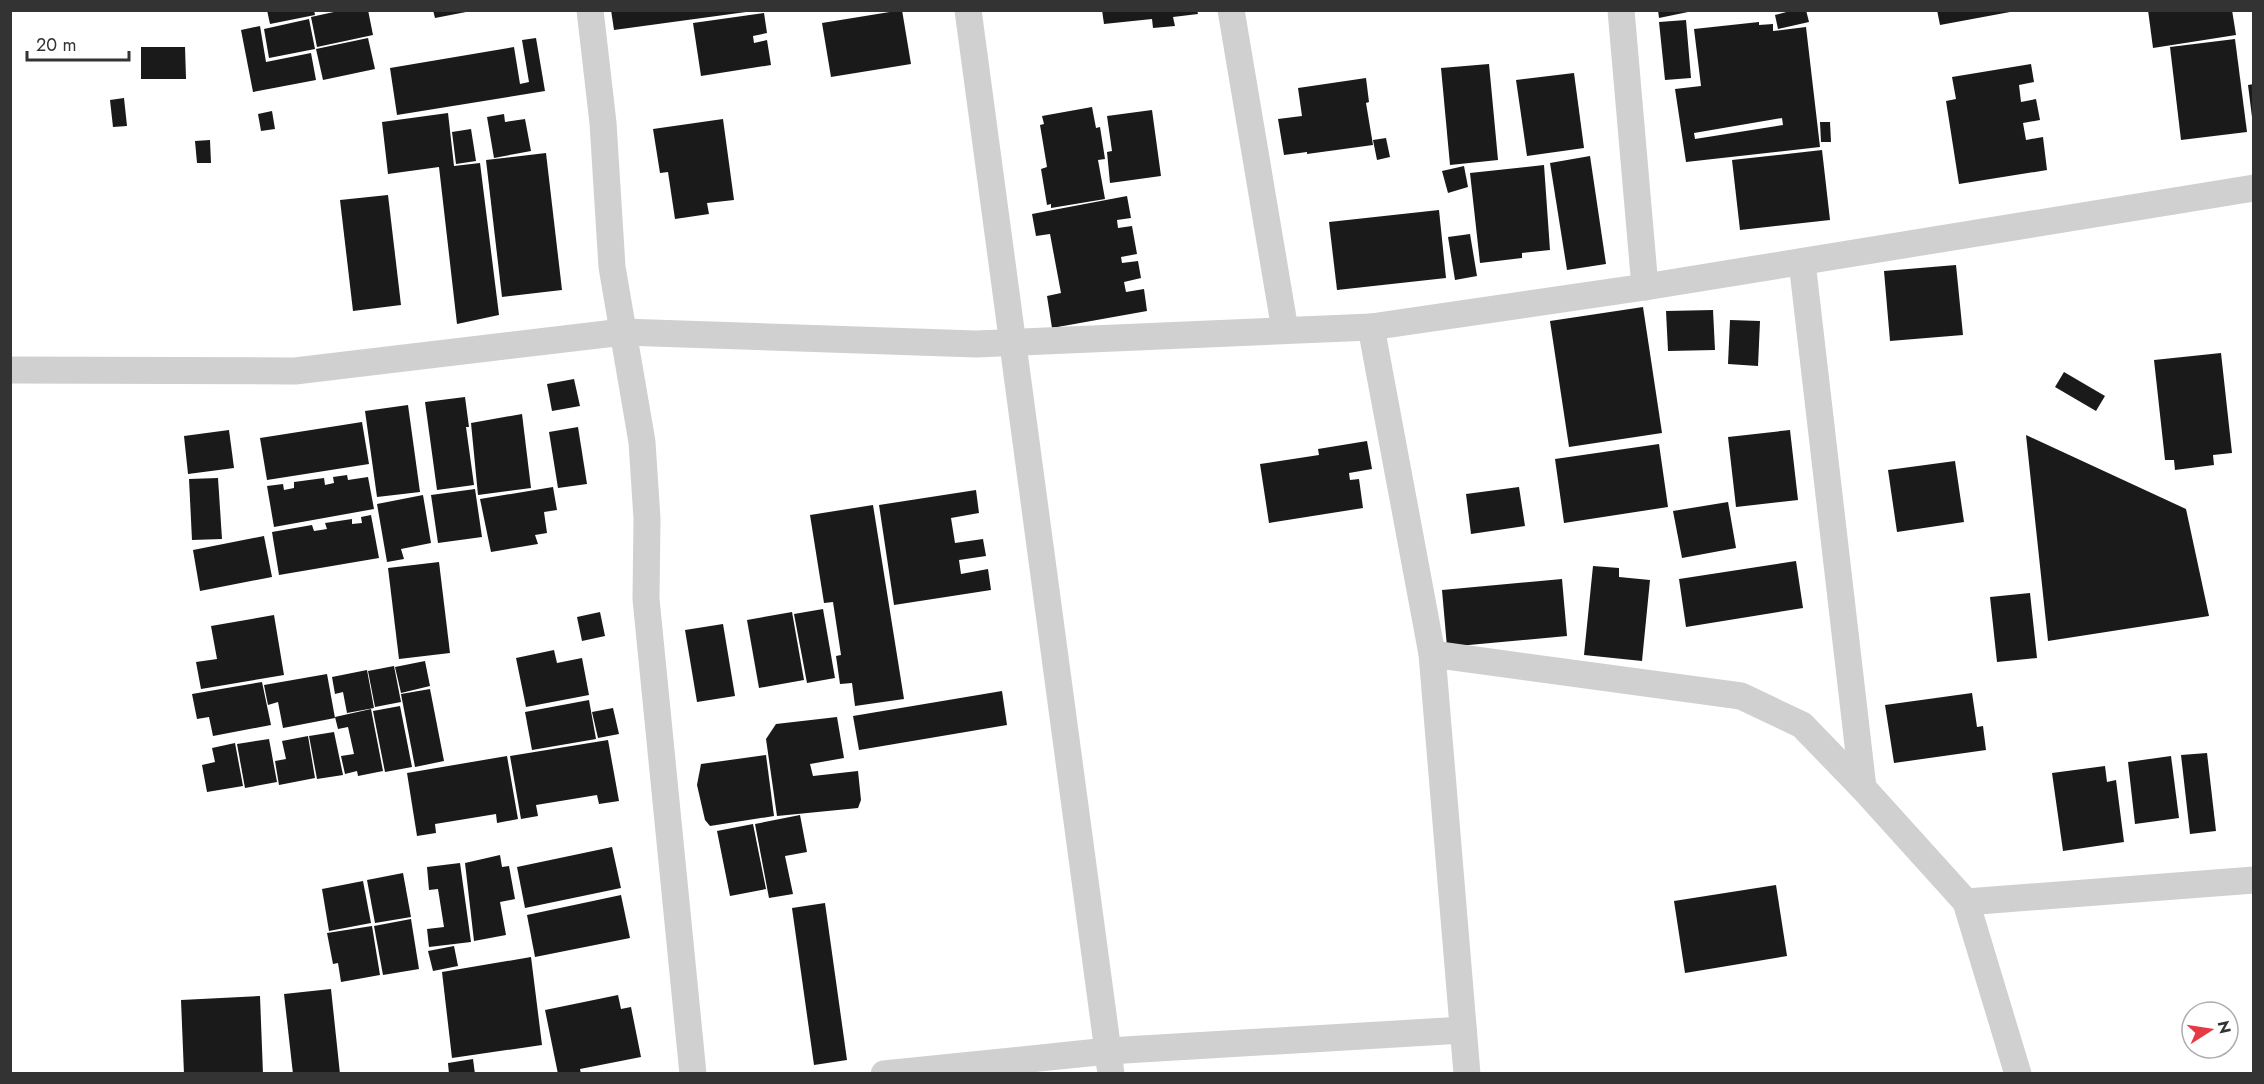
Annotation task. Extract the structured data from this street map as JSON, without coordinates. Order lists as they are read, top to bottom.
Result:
{
  "scale_bar": "20 m",
  "north": "right"
}
